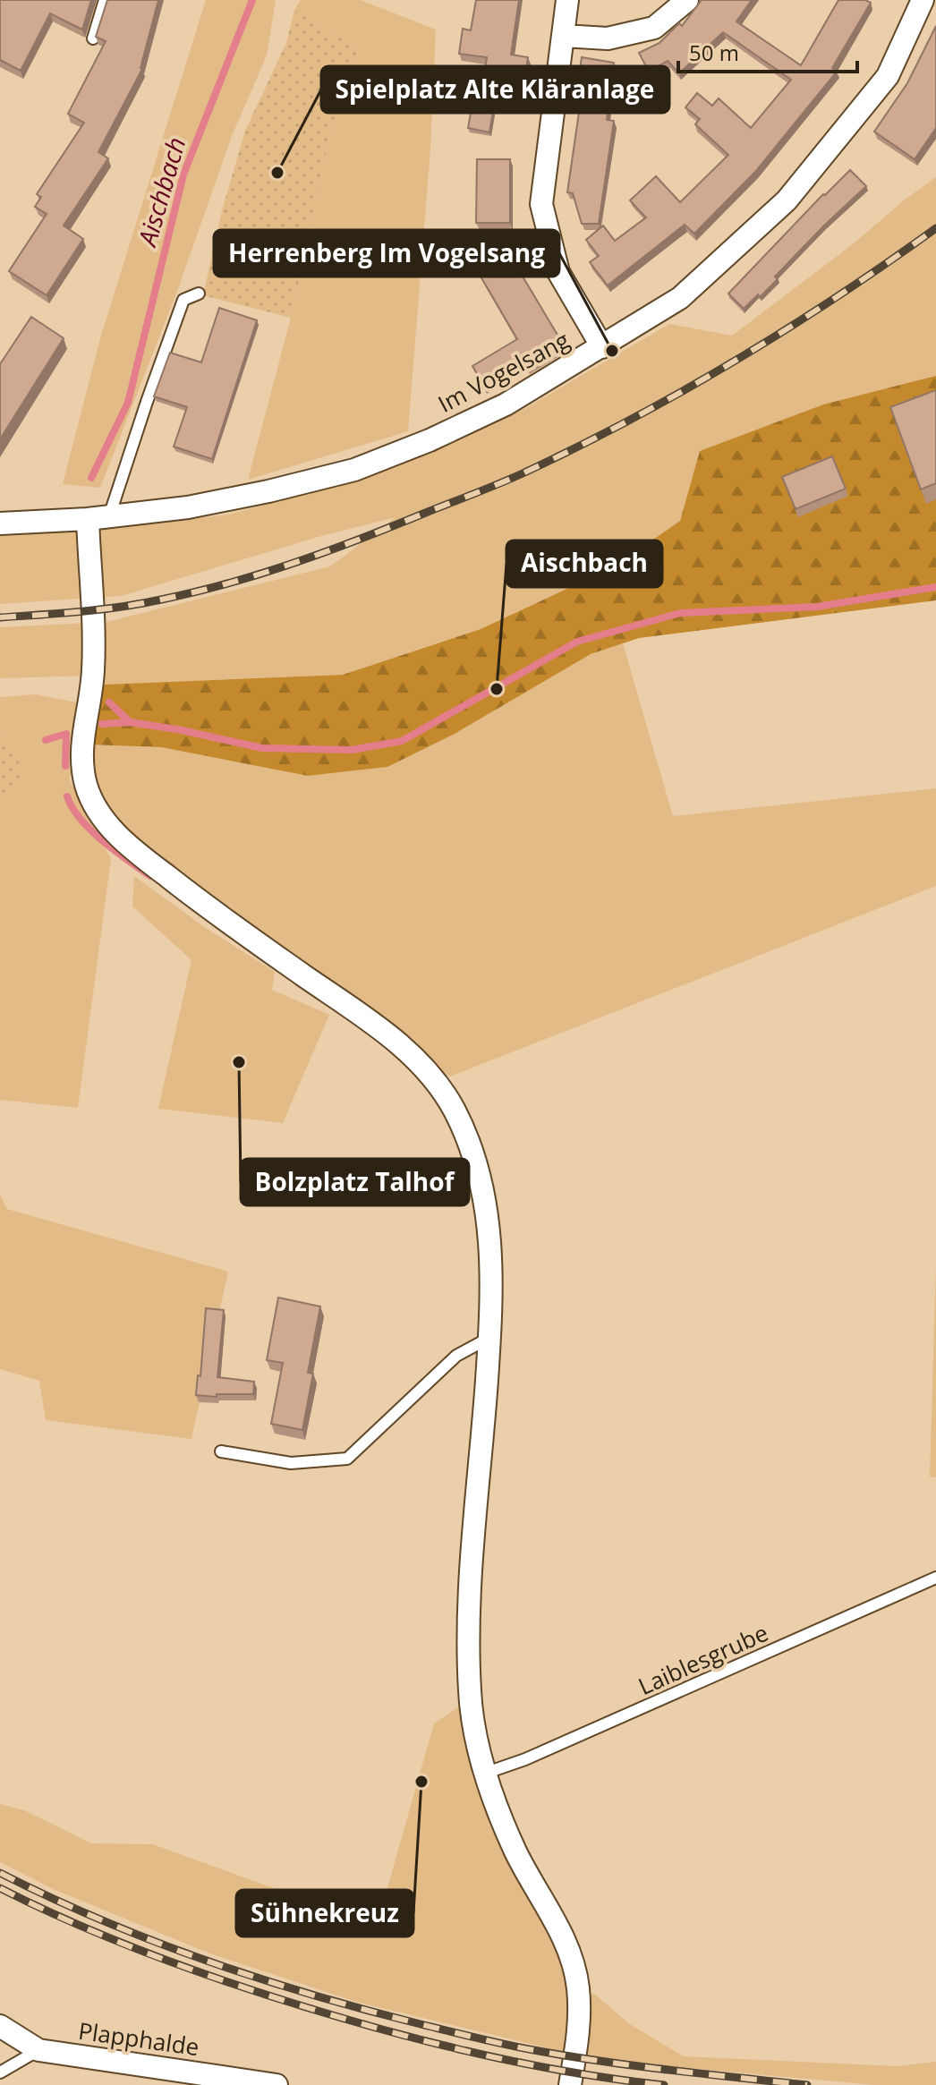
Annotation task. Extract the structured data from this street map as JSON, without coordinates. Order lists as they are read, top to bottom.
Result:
{
  "streets": {
    "street": ["Im Vogelsang", "Plapphalde"],
    "lane": ["Laiblesgrube"]
  },
  "water": ["Aischbach"],
  "places": [
    "Spielplatz Alte Kläranlage",
    "Herrenberg Im Vogelsang",
    "Aischbach",
    "Bolzplatz Talhof",
    "Sühnekreuz"
  ],
  "scale_bar": "50 m"
}
